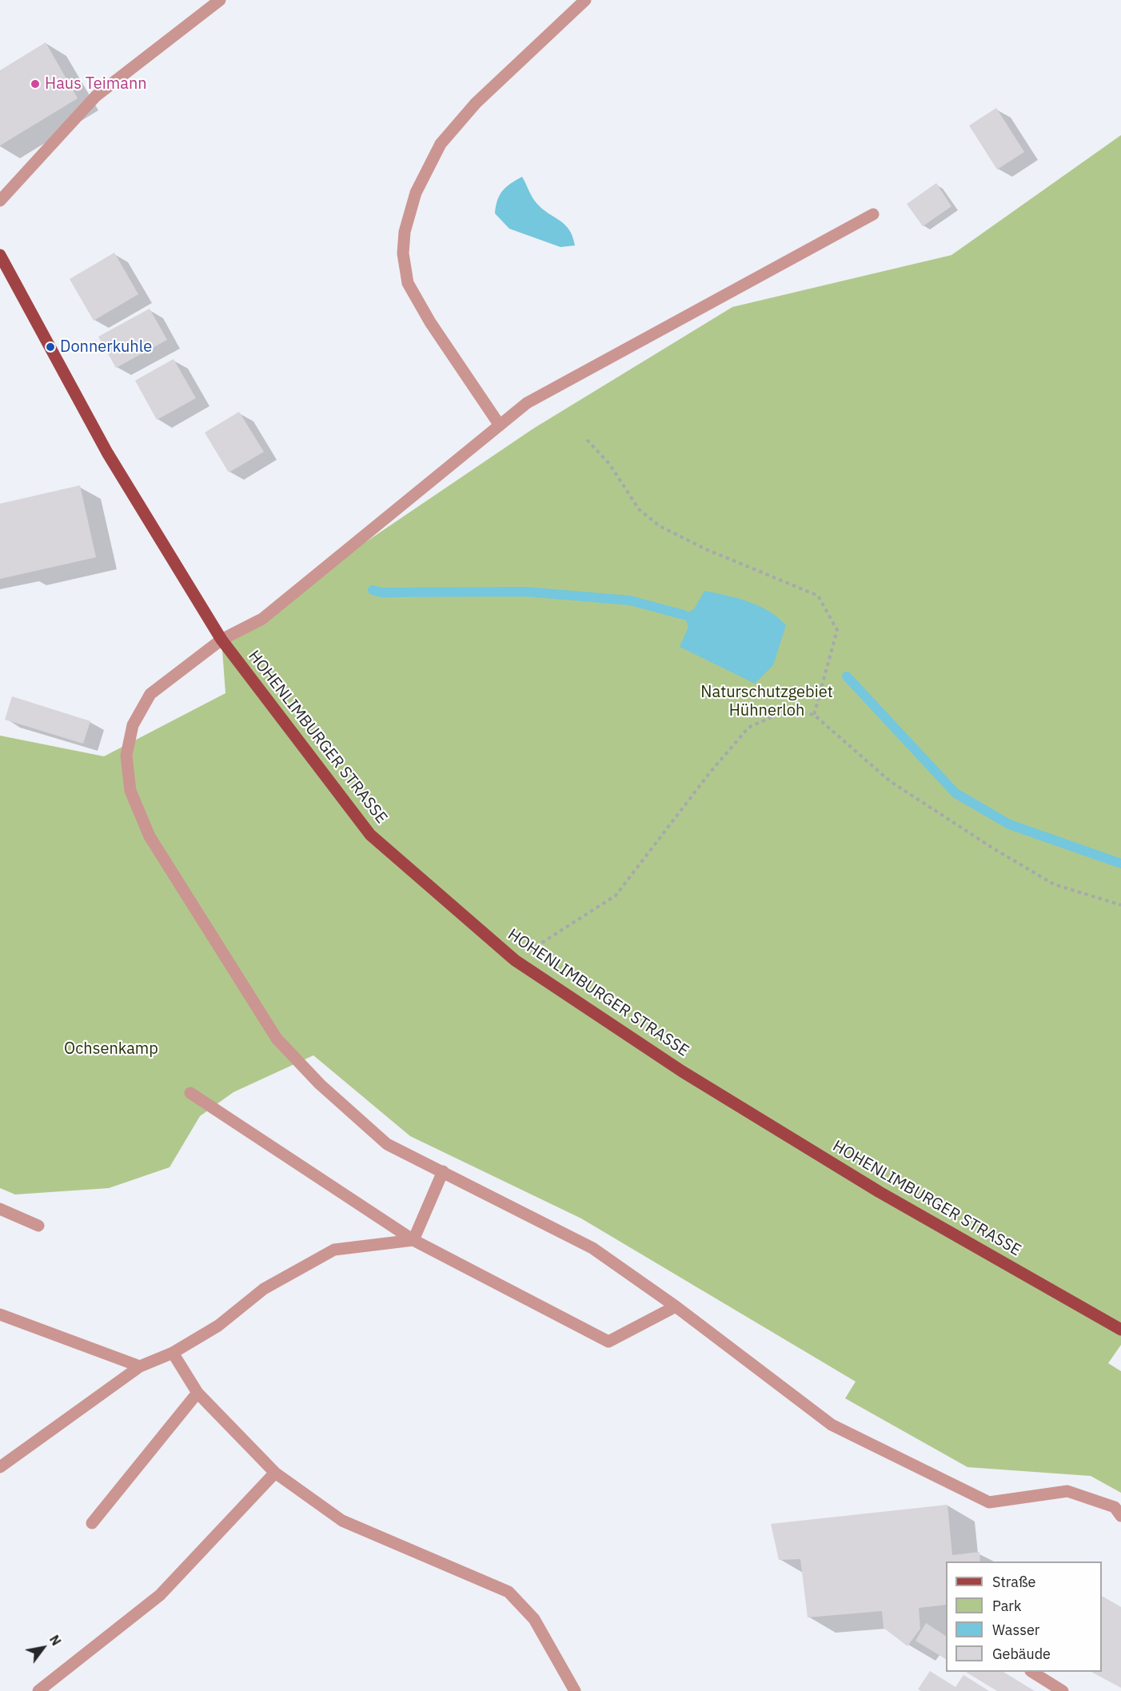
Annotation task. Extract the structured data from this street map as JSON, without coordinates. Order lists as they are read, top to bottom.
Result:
{
  "streets": {
    "main road": ["HOHENLIMBURGER STRASSE"]
  },
  "parks": ["Naturschutzgebiet Hühnerloh", "Ochsenkamp"],
  "places": ["Haus Teimann", "Donnerkuhle"],
  "legend": [
    "Straße",
    "Park",
    "Wasser",
    "Gebäude"
  ],
  "north": "top right"
}
